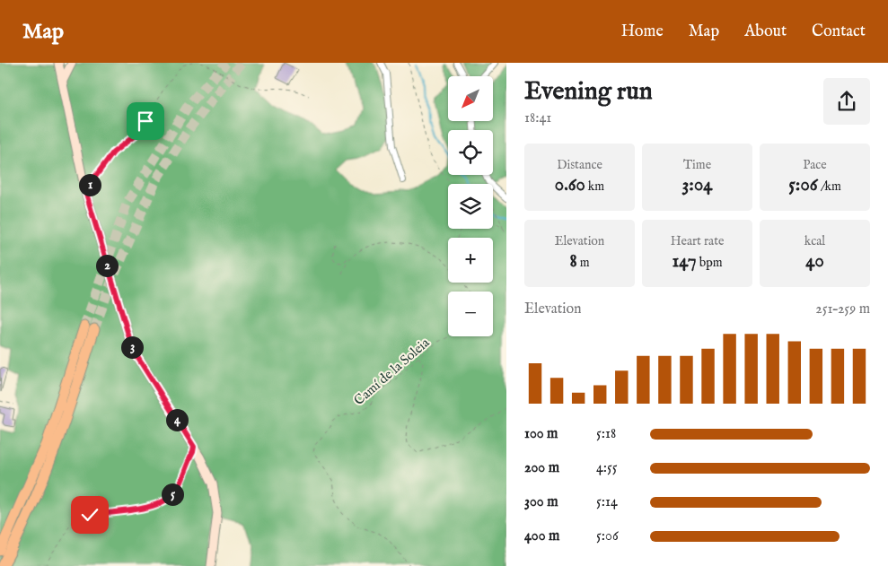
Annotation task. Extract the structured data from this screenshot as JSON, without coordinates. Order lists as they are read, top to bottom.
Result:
{
  "streets": {
    "path": ["Camí de la Soleia"]
  },
  "north": "bottom left",
  "page": {
    "header": "Map",
    "nav": [
      "Home",
      "Map",
      "About",
      "Contact"
    ],
    "heading": ["Evening run", "18:41"],
    "map_buttons": ["+", "−"],
    "stats": [
      ["Distance", "0.60 km"],
      ["Time", "3:04"],
      ["Pace", "5:06 /km"],
      ["Elevation", "8 m"],
      ["Heart rate", "147 bpm"],
      ["kcal", "40"]
    ],
    "pins": [
      "1",
      "2",
      "3",
      "4",
      "5"
    ],
    "chart": ["Elevation", "251–259 m"],
    "list": [
      {
        "name": "100 m",
        "note": "5:18"
      },
      {
        "name": "200 m",
        "note": "4:55"
      },
      {
        "name": "300 m",
        "note": "5:14"
      },
      {
        "name": "400 m",
        "note": "5:06"
      }
    ]
  }
}
